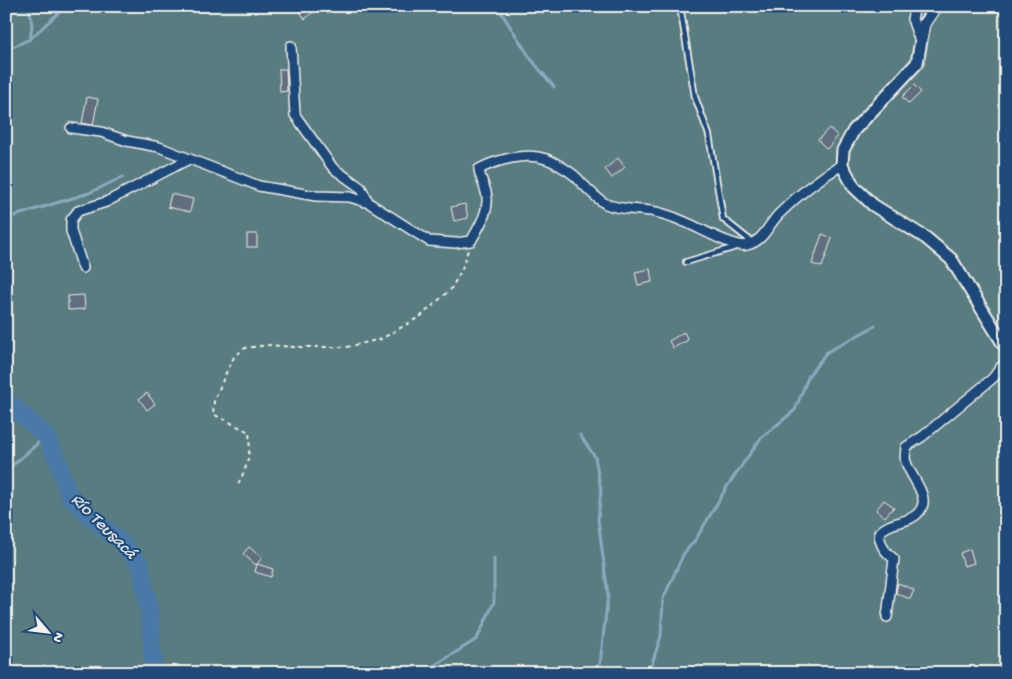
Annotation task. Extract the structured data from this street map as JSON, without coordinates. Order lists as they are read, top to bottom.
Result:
{
  "water": ["Río Teusacá"],
  "north": "bottom right"
}
